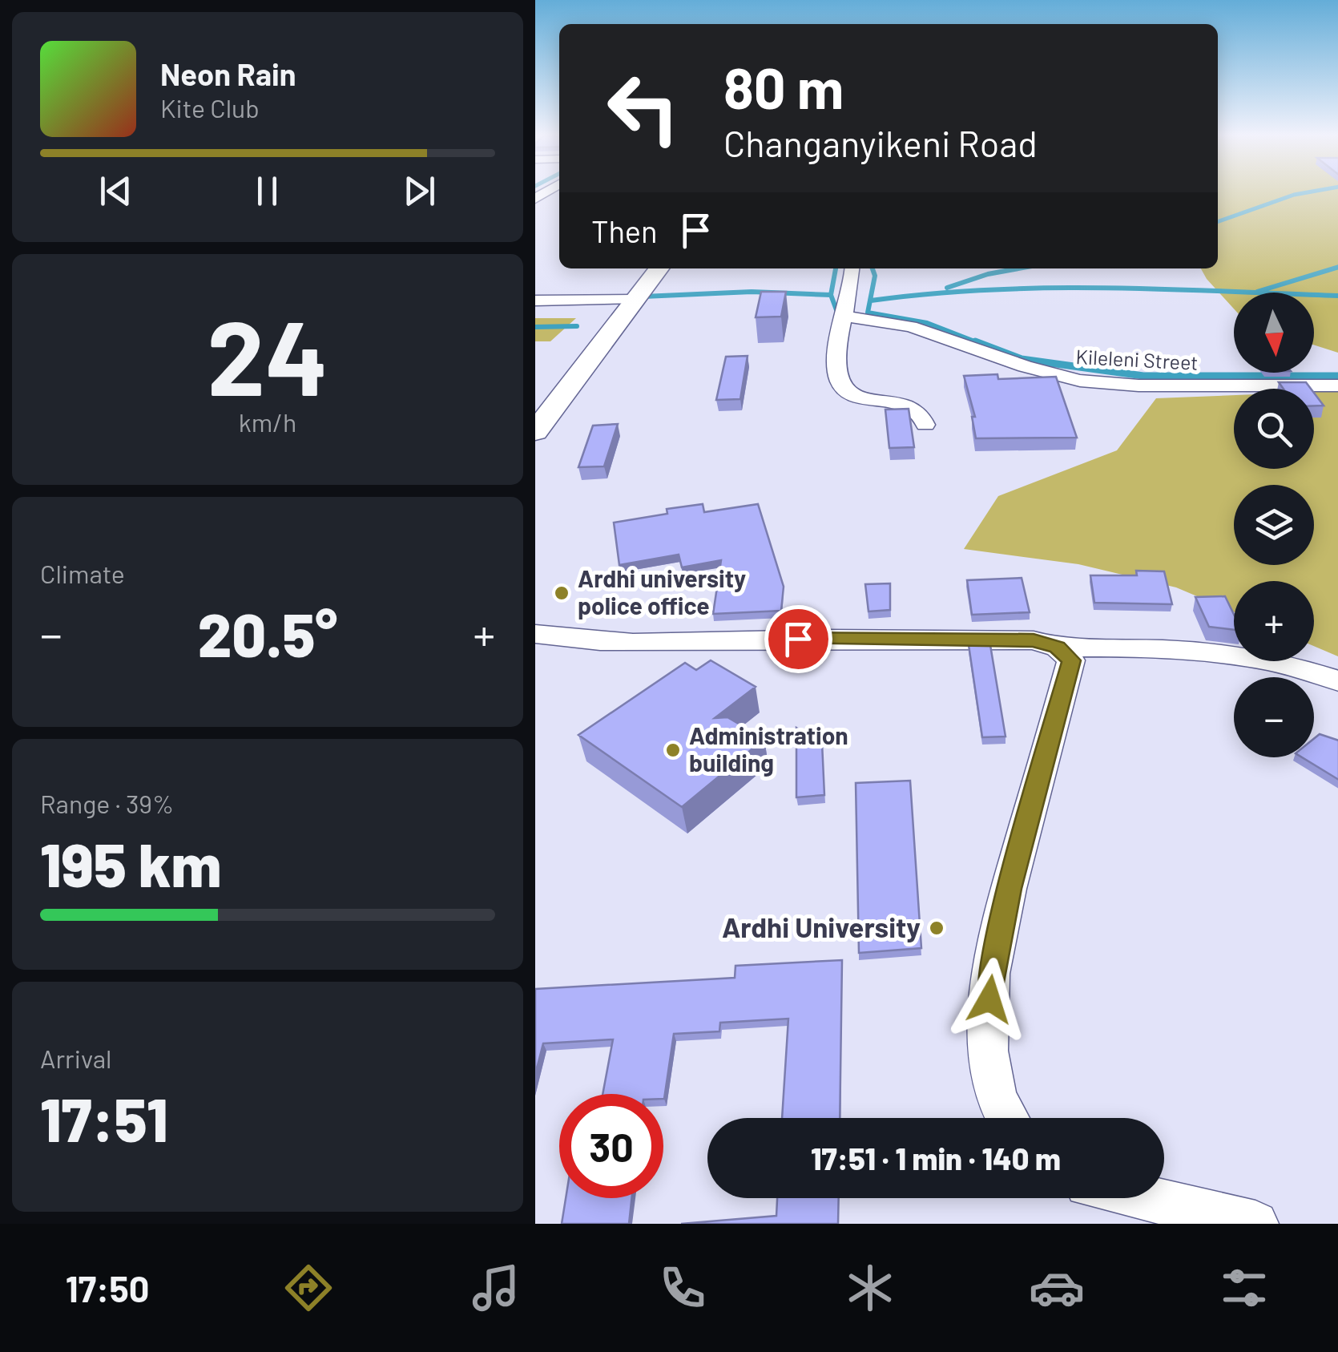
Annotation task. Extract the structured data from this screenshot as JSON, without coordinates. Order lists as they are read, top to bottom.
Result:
{
  "streets": {
    "street": ["Kileleni Street"]
  },
  "places": ["Ardhi university police office", "Administration building", "Ardhi University"],
  "north": "bottom",
  "page": {
    "turn": ["80 m", "Changanyikeni Road"],
    "song": ["Neon Rain", "Kite Club"],
    "then": "Then",
    "tile": [
      ["24", "km/h"],
      "Climate",
      ["Range · 39%", "195 km"],
      ["Arrival", "17:51"]
    ],
    "map_buttons": ["+", "−"],
    "heat": ["−", "20.5°", "+"],
    "limit": "30",
    "trip": "17:51 · 1 min · 140 m",
    "tabs": "17:50"
  }
}
